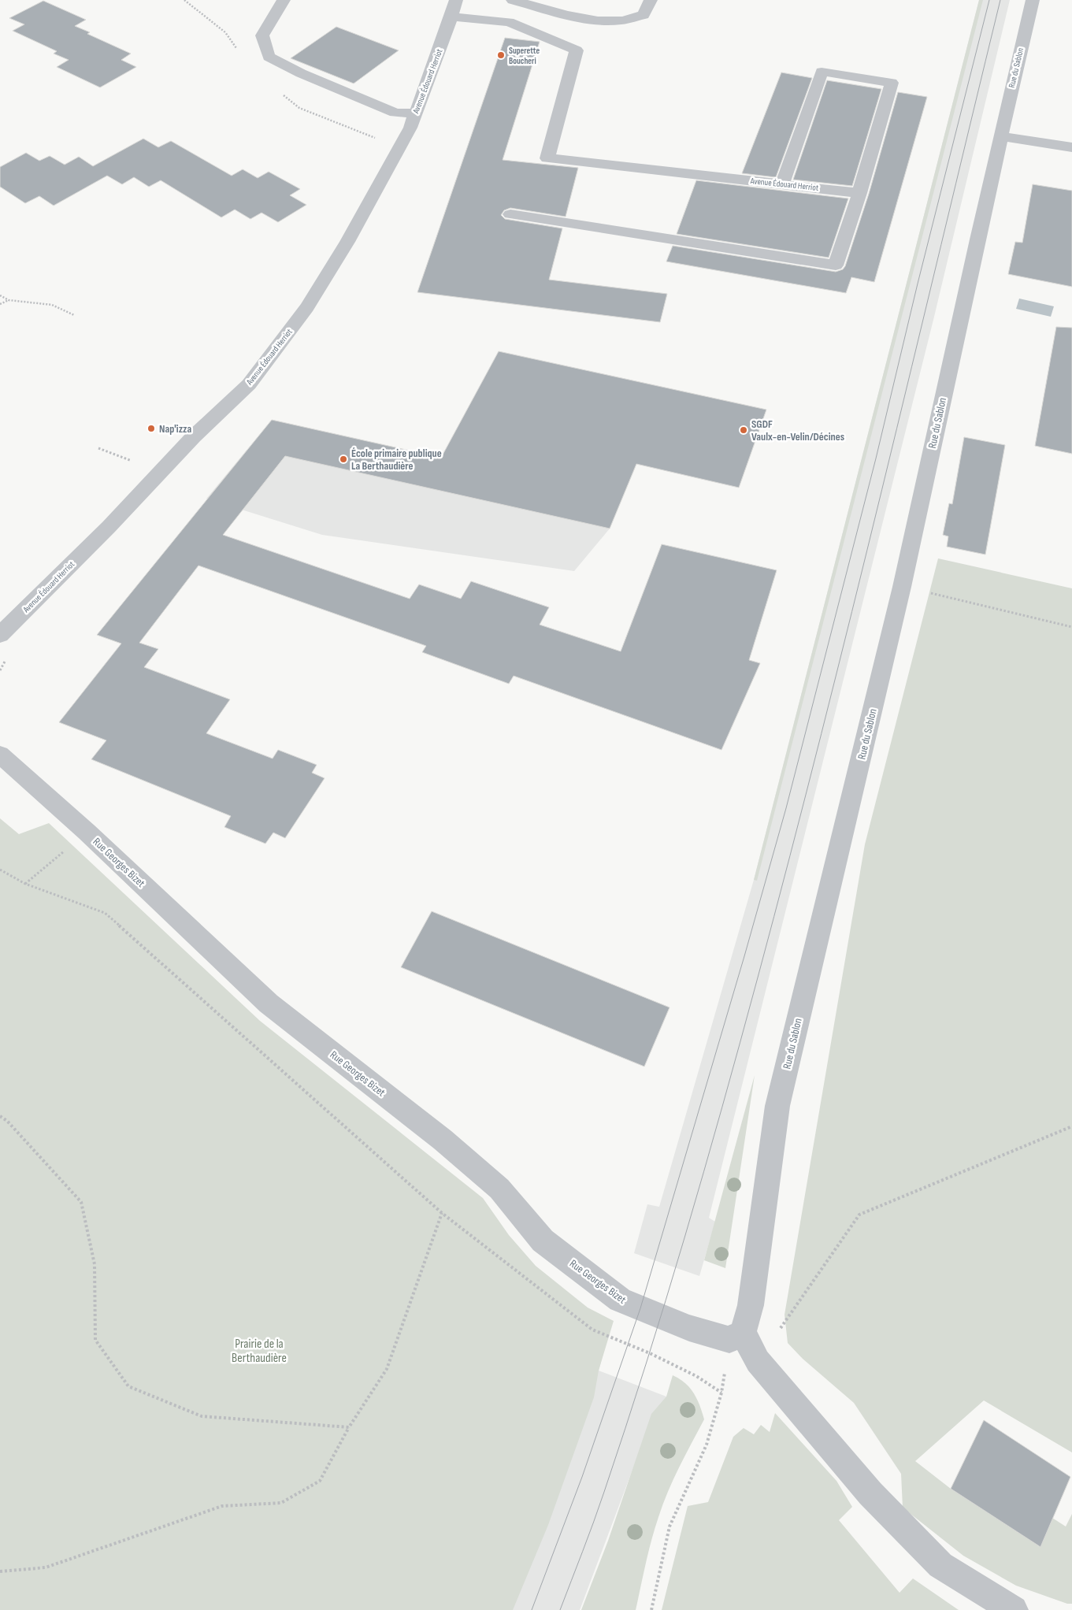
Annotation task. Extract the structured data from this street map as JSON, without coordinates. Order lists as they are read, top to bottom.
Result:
{
  "streets": {
    "street": ["Rue du Sablon", "Avenue Édouard Herriot", "Rue Georges Bizet"]
  },
  "crossings": [
    ["Rue du Sablon", "Rue Georges Bizet"]
  ],
  "parks": ["Prairie de la Berthaudière"],
  "places": [
    "Superette Boucheri",
    "Nap'izza",
    "SGDF Vaulx-en-Velin/Décines",
    "École primaire publique La Berthaudière"
  ]
}
